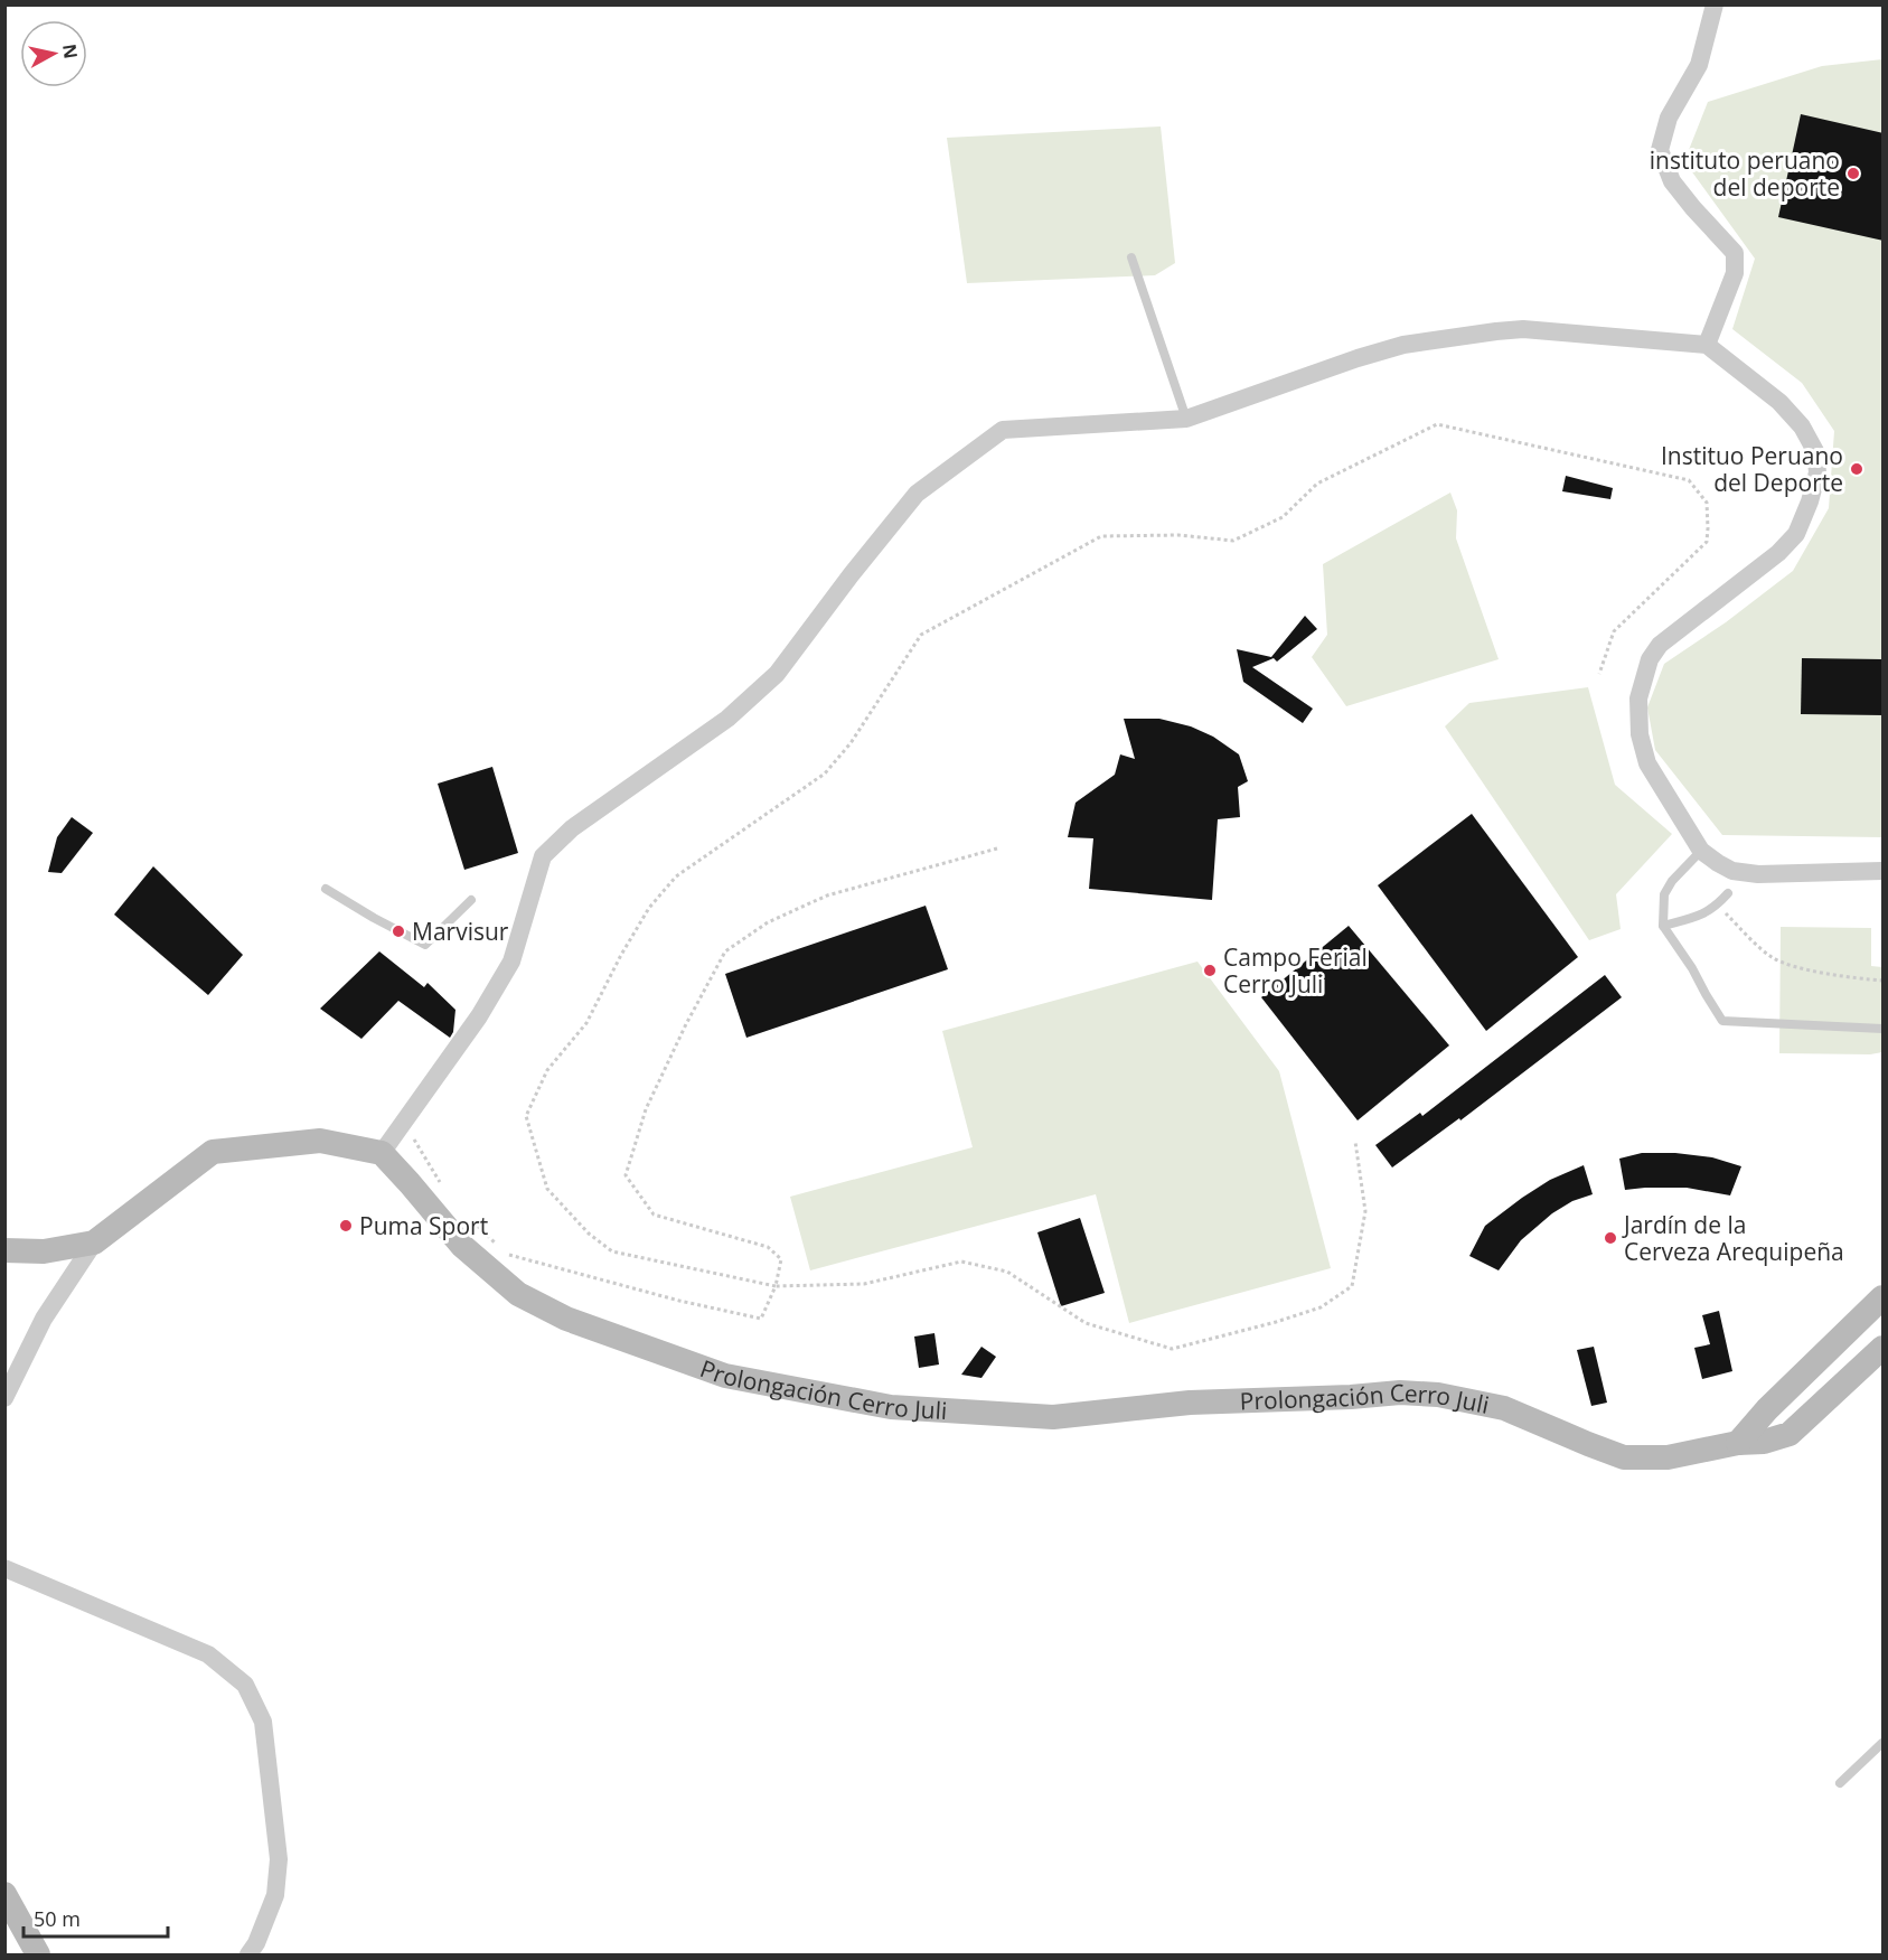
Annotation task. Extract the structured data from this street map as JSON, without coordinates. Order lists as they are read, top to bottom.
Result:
{
  "streets": {
    "street": ["Prolongación Cerro Juli"]
  },
  "places": [
    "instituto peruano del deporte",
    "Instituo Peruano del Deporte",
    "Marvisur",
    "Campo Ferial Cerro Juli",
    "Puma Sport",
    "Jardín de la Cerveza Arequipeña"
  ],
  "scale_bar": "50 m",
  "north": "right"
}
